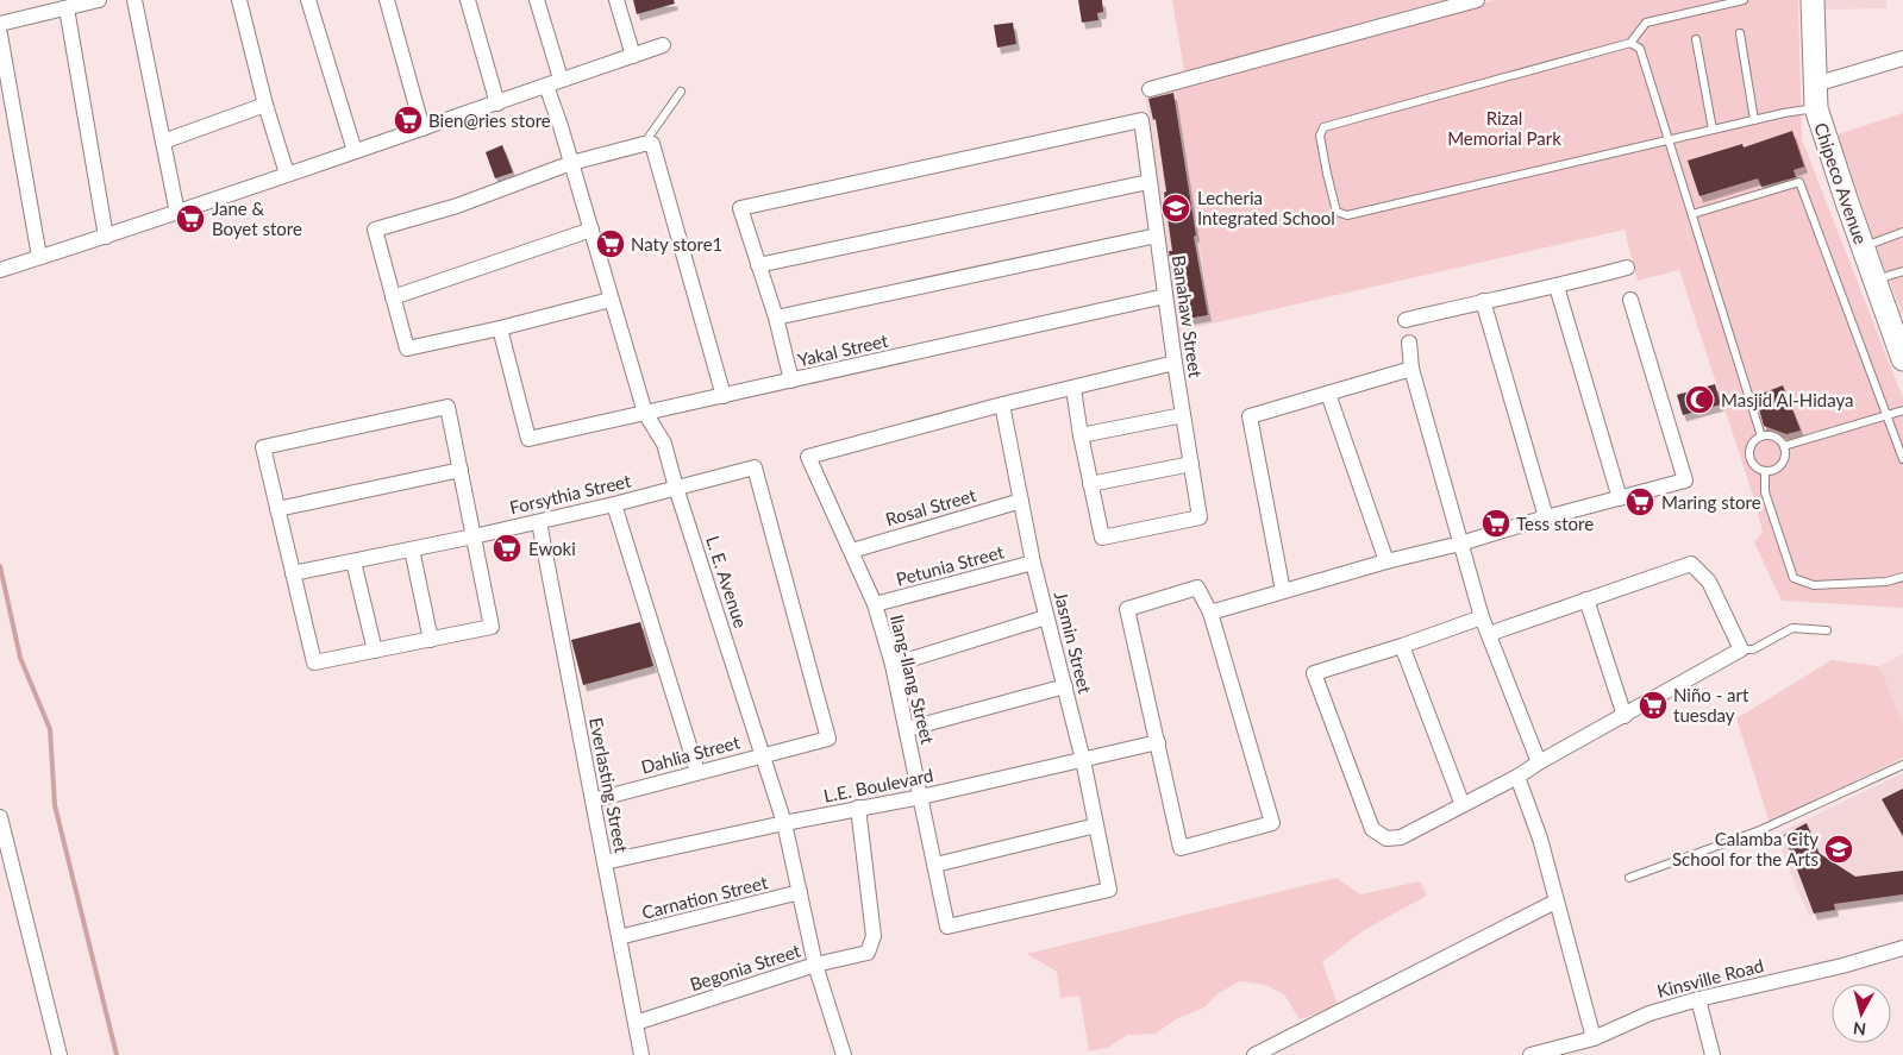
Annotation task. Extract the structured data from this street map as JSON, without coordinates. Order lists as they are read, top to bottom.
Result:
{
  "streets": {
    "main road": ["Chipeco Avenue"],
    "street": [
      "Banahaw Street",
      "Yakal Street",
      "Forsythia Street",
      "Rosal Street",
      "Petunia Street",
      "L. E. Avenue",
      "Jasmin Street",
      "Ilang-Ilang Street",
      "Dahlia Street",
      "Everlasting Street",
      "L.E. Boulevard",
      "Carnation Street",
      "Begonia Street",
      "Kinsville Road"
    ]
  },
  "crossings": [
    ["Banahaw Street", "Yakal Street"],
    ["Yakal Street", "L. E. Avenue"],
    ["Forsythia Street", "L. E. Avenue"],
    ["Forsythia Street", "Dahlia Street"],
    ["Forsythia Street", "Everlasting Street"],
    ["Rosal Street", "Jasmin Street"],
    ["Rosal Street", "Ilang-Ilang Street"],
    ["Petunia Street", "Jasmin Street"],
    ["Petunia Street", "Ilang-Ilang Street"],
    ["L. E. Avenue", "Dahlia Street"],
    ["L. E. Avenue", "L.E. Boulevard"],
    ["L. E. Avenue", "Carnation Street"],
    ["L. E. Avenue", "Begonia Street"],
    ["Jasmin Street", "Ilang-Ilang Street"],
    ["Jasmin Street", "L.E. Boulevard"],
    ["Ilang-Ilang Street", "L.E. Boulevard"],
    ["Dahlia Street", "Everlasting Street"],
    ["Everlasting Street", "L.E. Boulevard"],
    ["Everlasting Street", "Carnation Street"],
    ["Everlasting Street", "Begonia Street"],
    ["L.E. Boulevard", "Begonia Street"]
  ],
  "parks": ["Rizal Memorial Park"],
  "places": {
    "supermarket": [
      "Bien@ries store",
      "Jane & Boyet store",
      "Naty store1",
      "Maring store",
      "Tess store",
      "Ewoki",
      "Niño - art tuesday"
    ],
    "school or university": ["Lecheria Integrated School", "Calamba City School for the Arts"],
    "mosque": ["Masjid Al-Hidaya"]
  },
  "north": "bottom"
}
